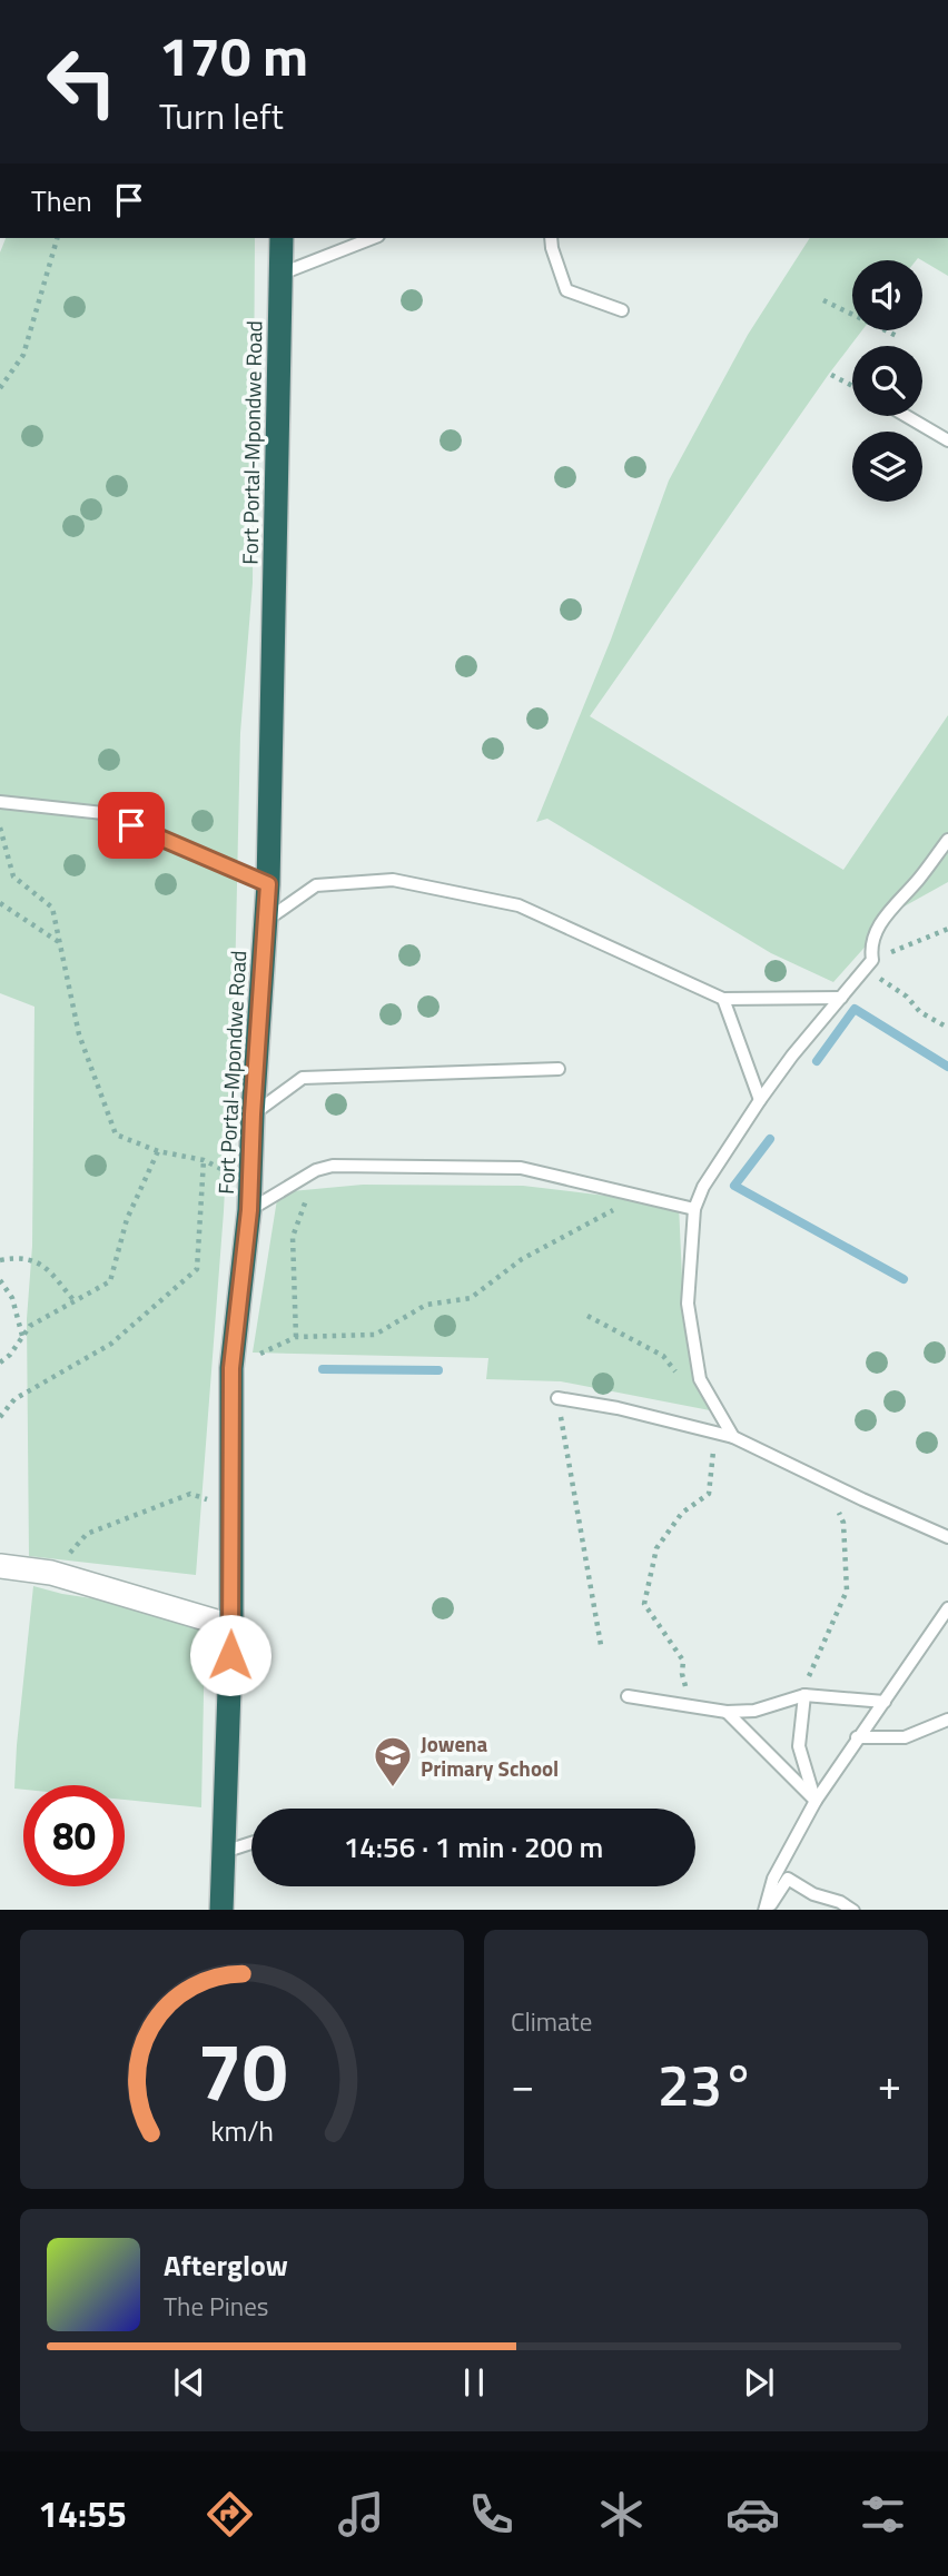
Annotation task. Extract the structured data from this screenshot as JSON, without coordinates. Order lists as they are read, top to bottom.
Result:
{
  "streets": {
    "highway": ["Fort Portal-Mpondwe Road"]
  },
  "places": {
    "school or university": ["Jowena Primary School"]
  },
  "page": {
    "turn": ["170 m", "Turn left"],
    "then": "Then",
    "limit": "80",
    "trip": "14:56 · 1 min · 200 m",
    "tile": "Climate",
    "heat": ["−", "23°", "+"],
    "song": ["Afterglow", "The Pines"],
    "tabs": "14:55",
    "gauge": ["70", "km/h"]
  }
}
